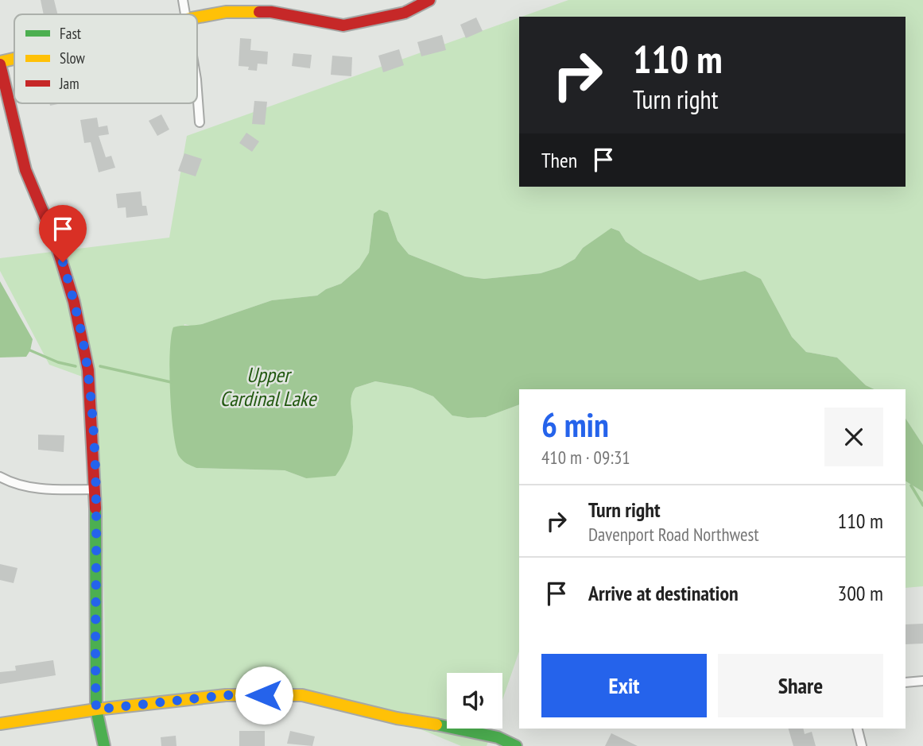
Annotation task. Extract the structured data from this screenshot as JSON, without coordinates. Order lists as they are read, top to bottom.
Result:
{
  "water": ["Upper Cardinal Lake"],
  "legend": ["Fast", "Slow", "Jam"],
  "page": {
    "turn": ["110 m", "Turn right"],
    "then": "Then",
    "heading": ["6 min", "410 m · 09:31"],
    "list": [
      {
        "name": "Turn right",
        "note": "Davenport Road Northwest",
        "value": "110 m"
      },
      {
        "name": "Arrive at destination",
        "value": "300 m"
      }
    ],
    "buttons": ["Exit", "Share"]
  }
}
